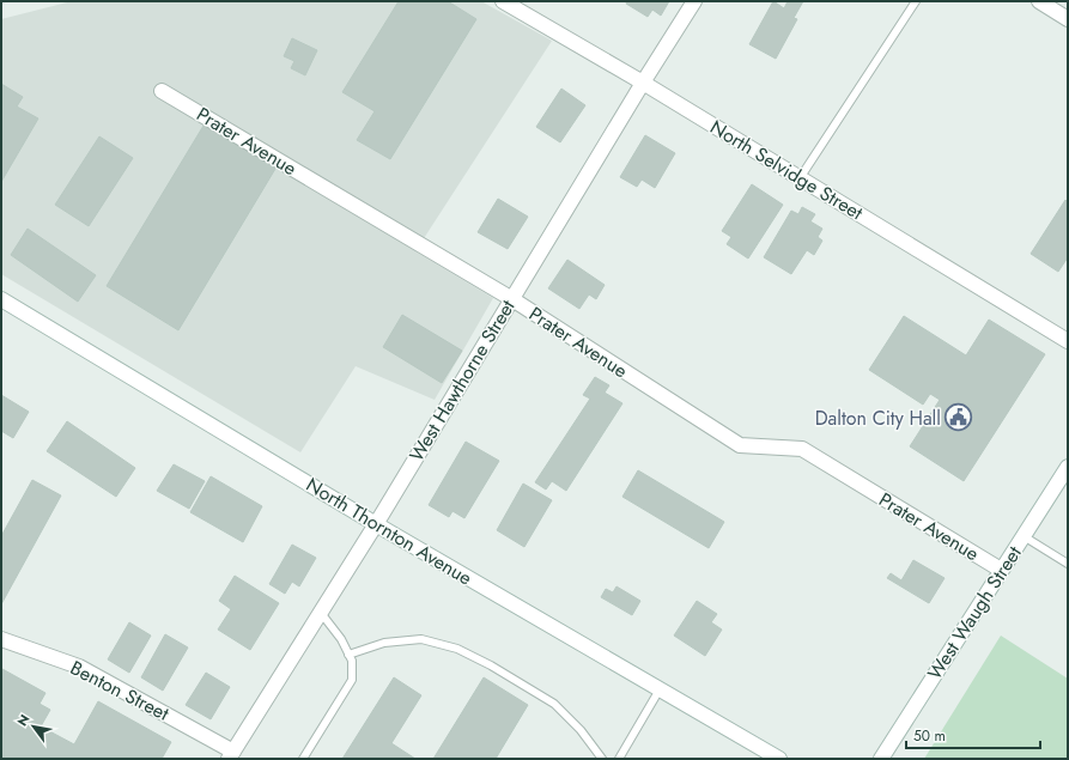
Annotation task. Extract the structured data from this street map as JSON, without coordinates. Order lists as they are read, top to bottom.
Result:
{
  "streets": {
    "street": [
      "Prater Avenue",
      "North Selvidge Street",
      "West Hawthorne Street",
      "North Thornton Avenue",
      "West Waugh Street",
      "Benton Street"
    ]
  },
  "crossings": [
    ["Prater Avenue", "West Hawthorne Street"],
    ["Prater Avenue", "West Waugh Street"],
    ["North Selvidge Street", "West Hawthorne Street"],
    ["West Hawthorne Street", "North Thornton Avenue"],
    ["West Hawthorne Street", "Benton Street"]
  ],
  "places": {
    "public building": ["Dalton City Hall"]
  },
  "scale_bar": "50 m",
  "north": "top left"
}
